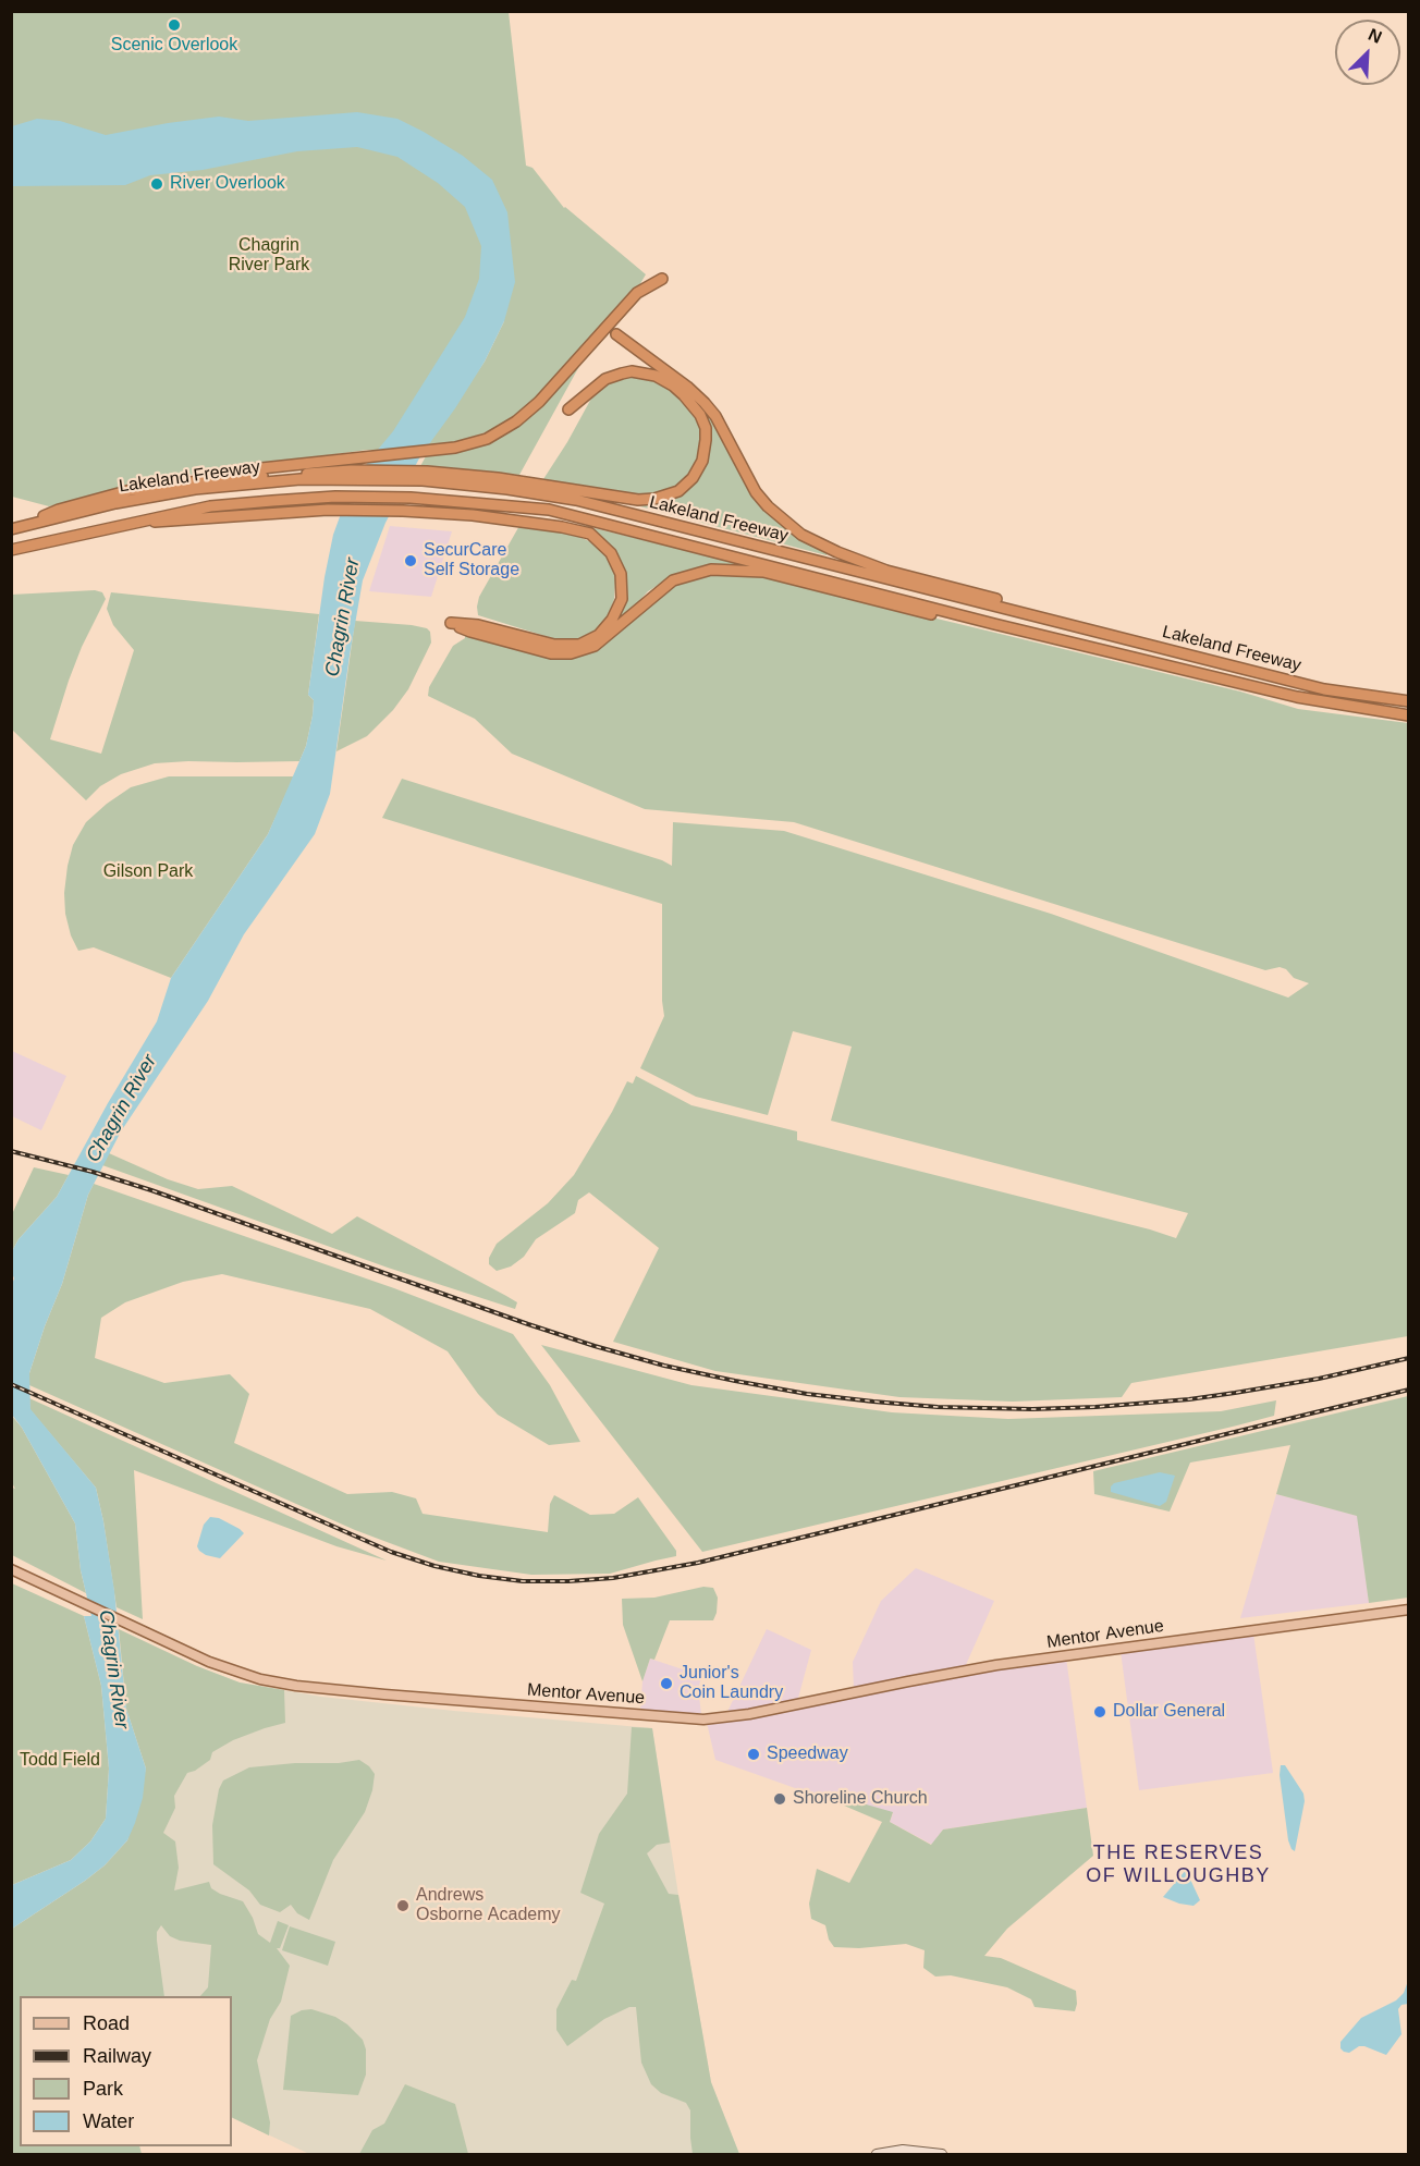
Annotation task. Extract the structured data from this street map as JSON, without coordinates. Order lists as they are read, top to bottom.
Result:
{
  "streets": {
    "highway": ["Lakeland Freeway"],
    "main road": ["Mentor Avenue"]
  },
  "districts": ["THE RESERVES OF WILLOUGHBY"],
  "water": ["Chagrin River"],
  "parks": ["Chagrin River Park", "Gilson Park", "Todd Field"],
  "places": [
    "Scenic Overlook",
    "River Overlook",
    "SecurCare Self Storage",
    "Junior's Coin Laundry",
    "Dollar General",
    "Speedway",
    "Shoreline Church",
    "Andrews Osborne Academy"
  ],
  "legend": [
    "Road",
    "Railway",
    "Park",
    "Water"
  ],
  "north": "top right"
}
